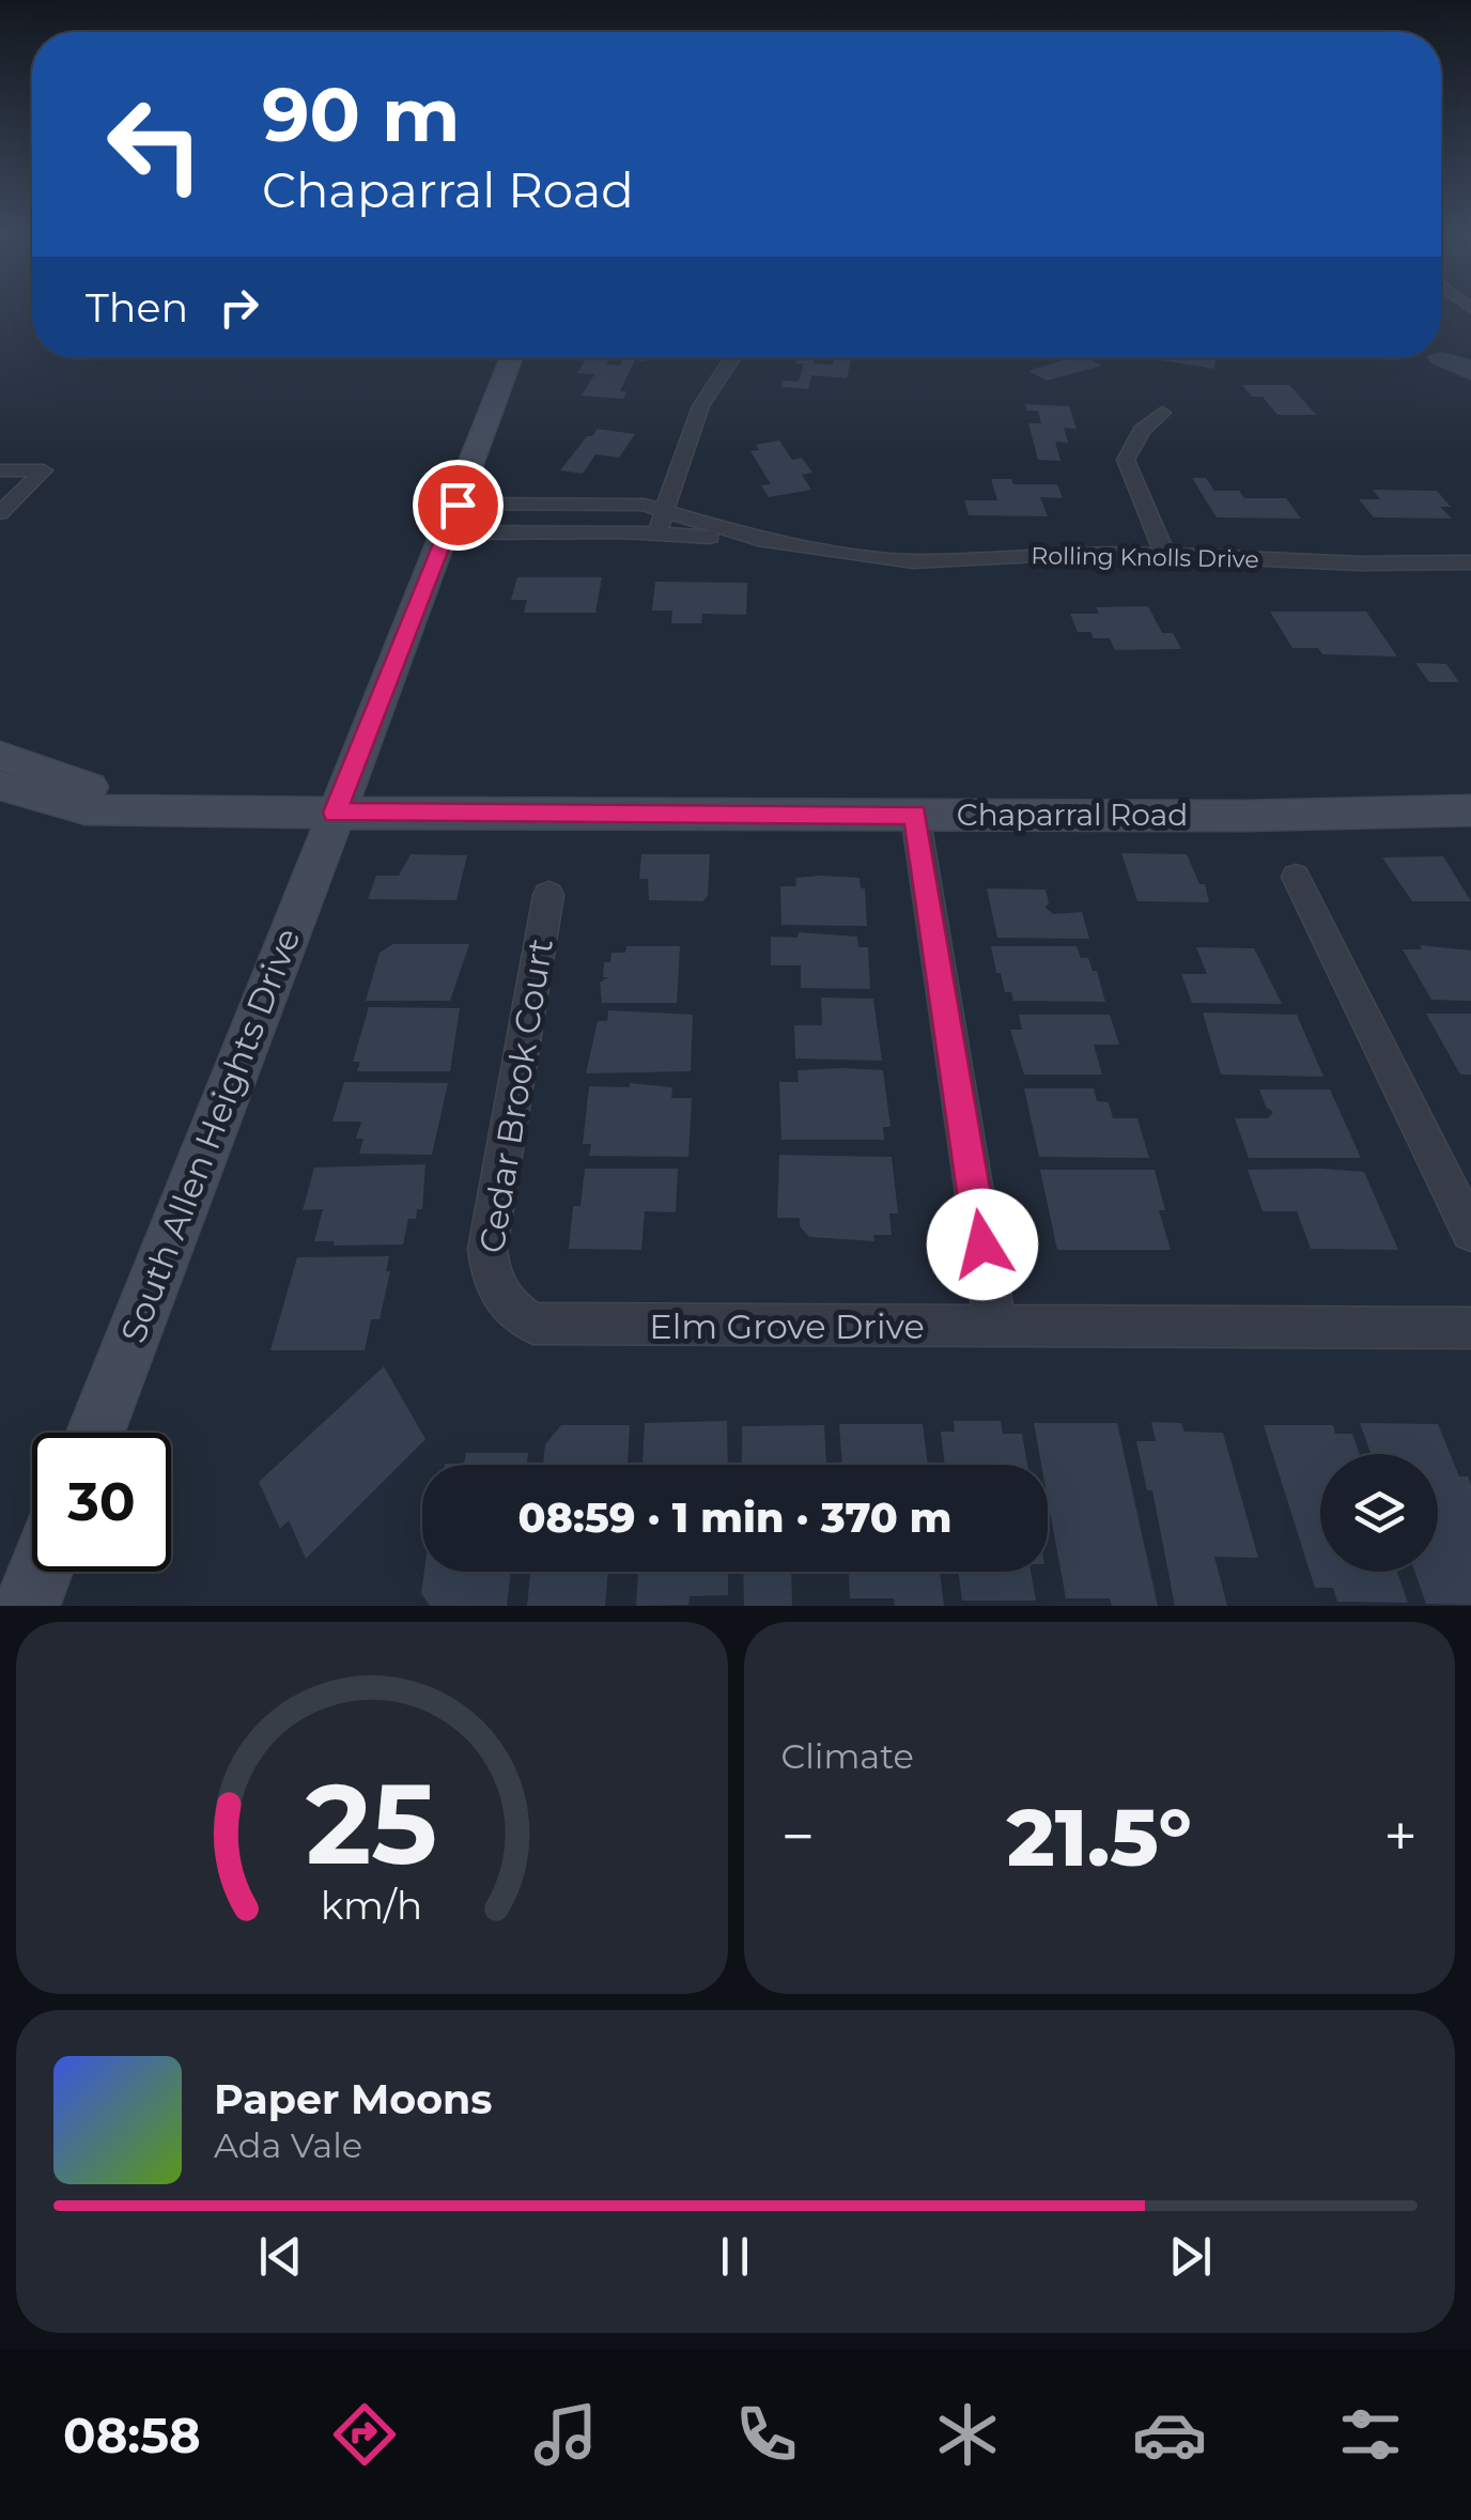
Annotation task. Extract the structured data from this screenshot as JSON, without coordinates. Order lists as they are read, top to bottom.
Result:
{
  "streets": {
    "main road": ["Chaparral Road", "South Allen Heights Drive"],
    "street": ["Rolling Knolls Drive", "Cedar Brook Court", "Elm Grove Drive"]
  },
  "crossings": [
    ["Rolling Knolls Drive", "South Allen Heights Drive"],
    ["Chaparral Road", "South Allen Heights Drive"],
    ["Cedar Brook Court", "Elm Grove Drive"]
  ],
  "page": {
    "turn": ["90 m", "Chaparral Road"],
    "then": "Then",
    "limit": "30",
    "trip": "08:59 · 1 min · 370 m",
    "tile": "Climate",
    "heat": ["−", "21.5°", "+"],
    "song": ["Paper Moons", "Ada Vale"],
    "tabs": "08:58",
    "gauge": ["25", "km/h"]
  }
}
